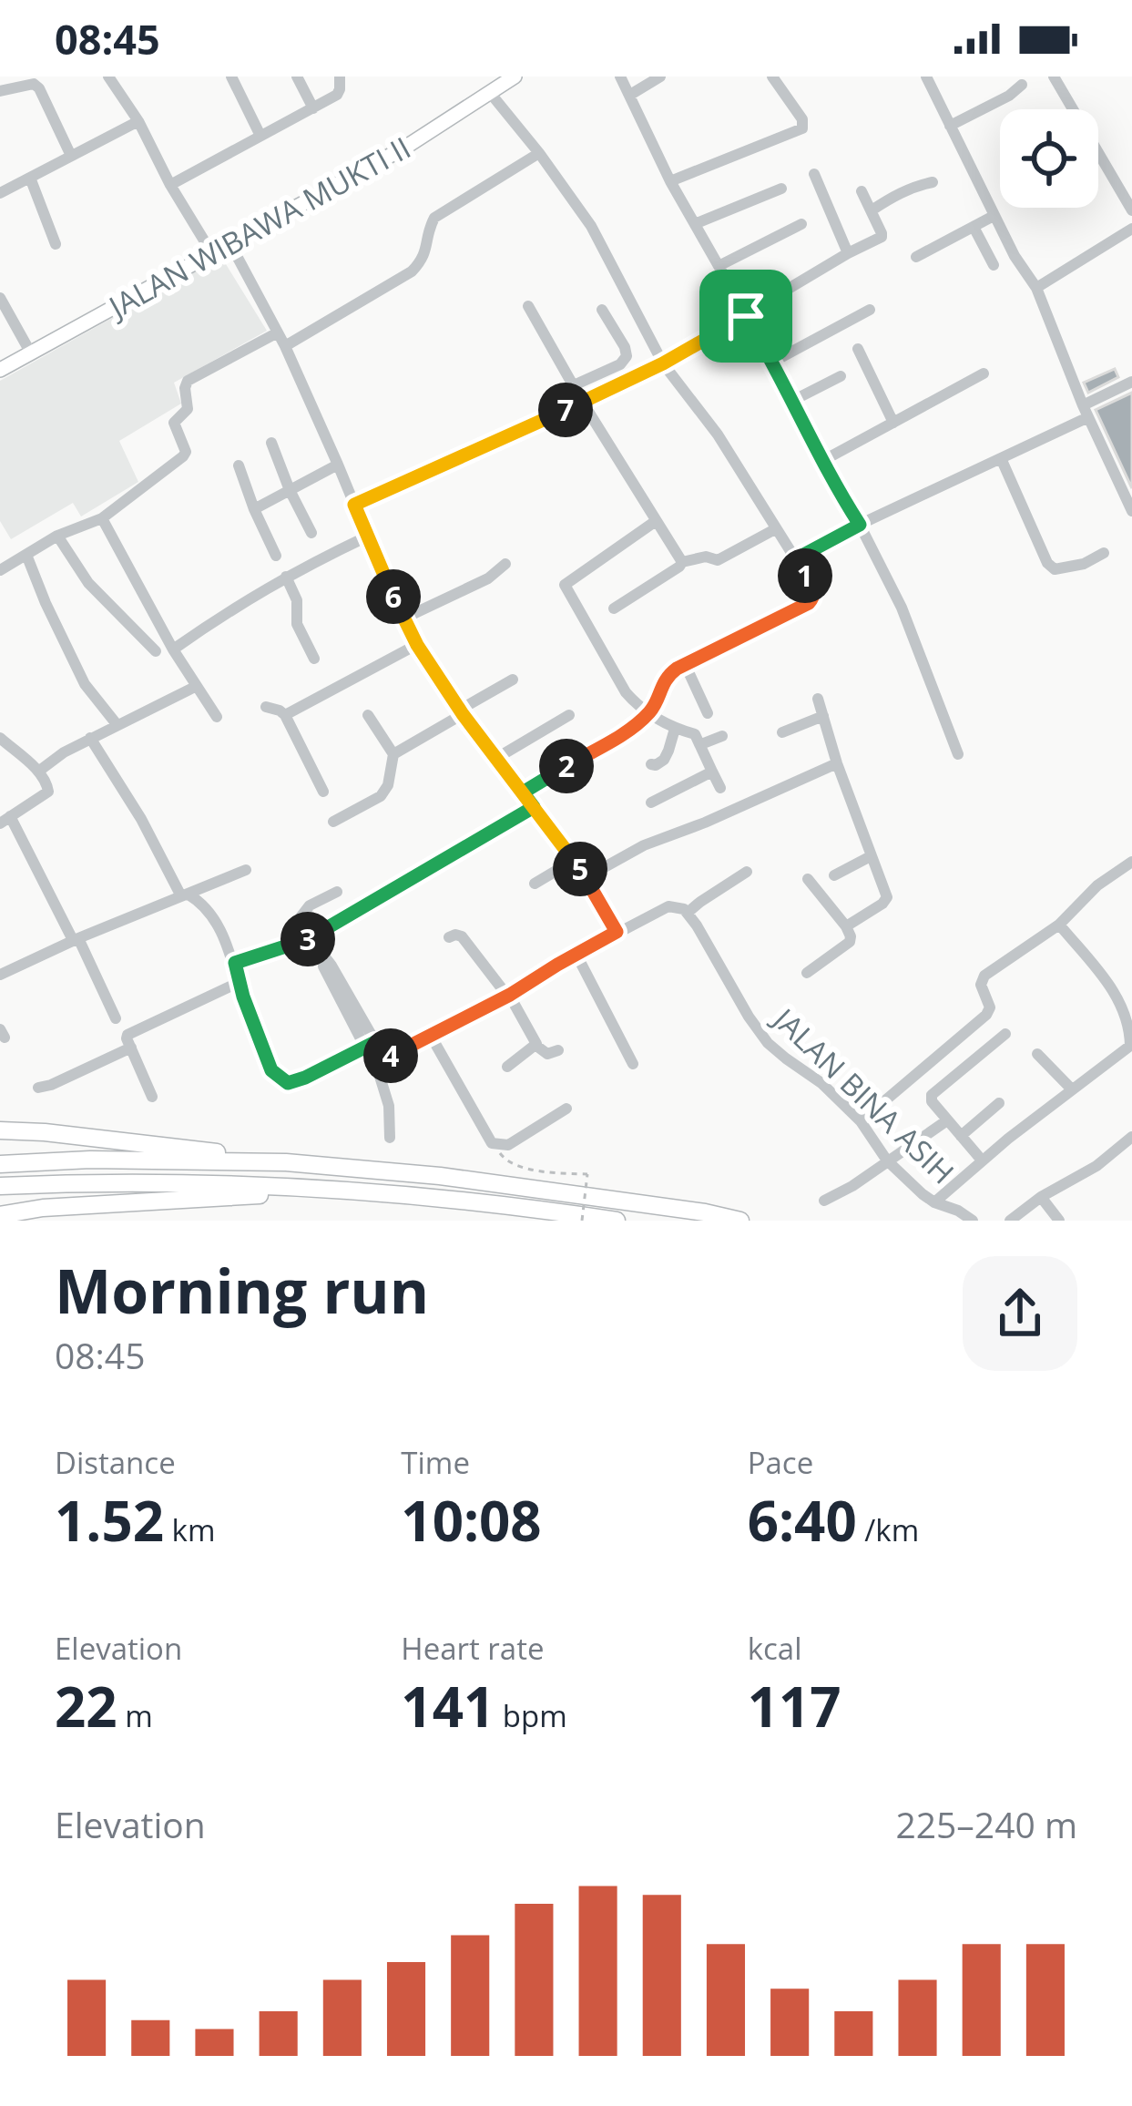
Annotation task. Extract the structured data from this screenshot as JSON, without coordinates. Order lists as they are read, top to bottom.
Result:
{
  "streets": {
    "main road": ["JALAN WIBAWA MUKTI II"],
    "street": ["JALAN BINA ASIH"]
  },
  "page": {
    "status": "08:45",
    "pins": [
      "7",
      "1",
      "6",
      "2",
      "5",
      "3",
      "4"
    ],
    "heading": ["Morning run", "08:45"],
    "stats": [
      ["Distance", "1.52 km"],
      ["Time", "10:08"],
      ["Pace", "6:40 /km"],
      ["Elevation", "22 m"],
      ["Heart rate", "141 bpm"],
      ["kcal", "117"]
    ],
    "chart": ["Elevation", "225–240 m"]
  }
}
